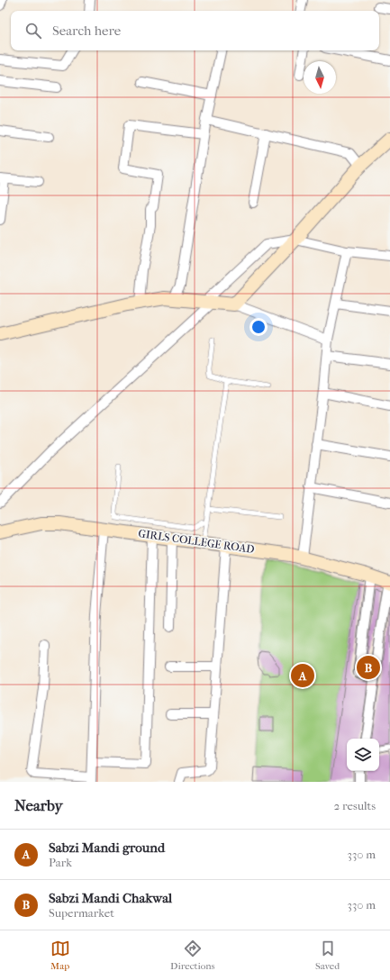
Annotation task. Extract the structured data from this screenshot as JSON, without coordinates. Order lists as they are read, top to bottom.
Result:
{
  "streets": {
    "street": ["GIRLS COLLEGE ROAD"]
  },
  "north": "bottom",
  "page": {
    "search": "Search here",
    "pins": ["B", "A"],
    "heading": ["Nearby", "2 results"],
    "list": [
      {
        "mark": "A",
        "name": "Sabzi Mandi ground",
        "note": "Park",
        "value": "330 m"
      },
      {
        "mark": "B",
        "name": "Sabzi Mandi Chakwal",
        "note": "Supermarket",
        "value": "330 m"
      }
    ],
    "nav": ["Map", "Directions", "Saved"]
  }
}
